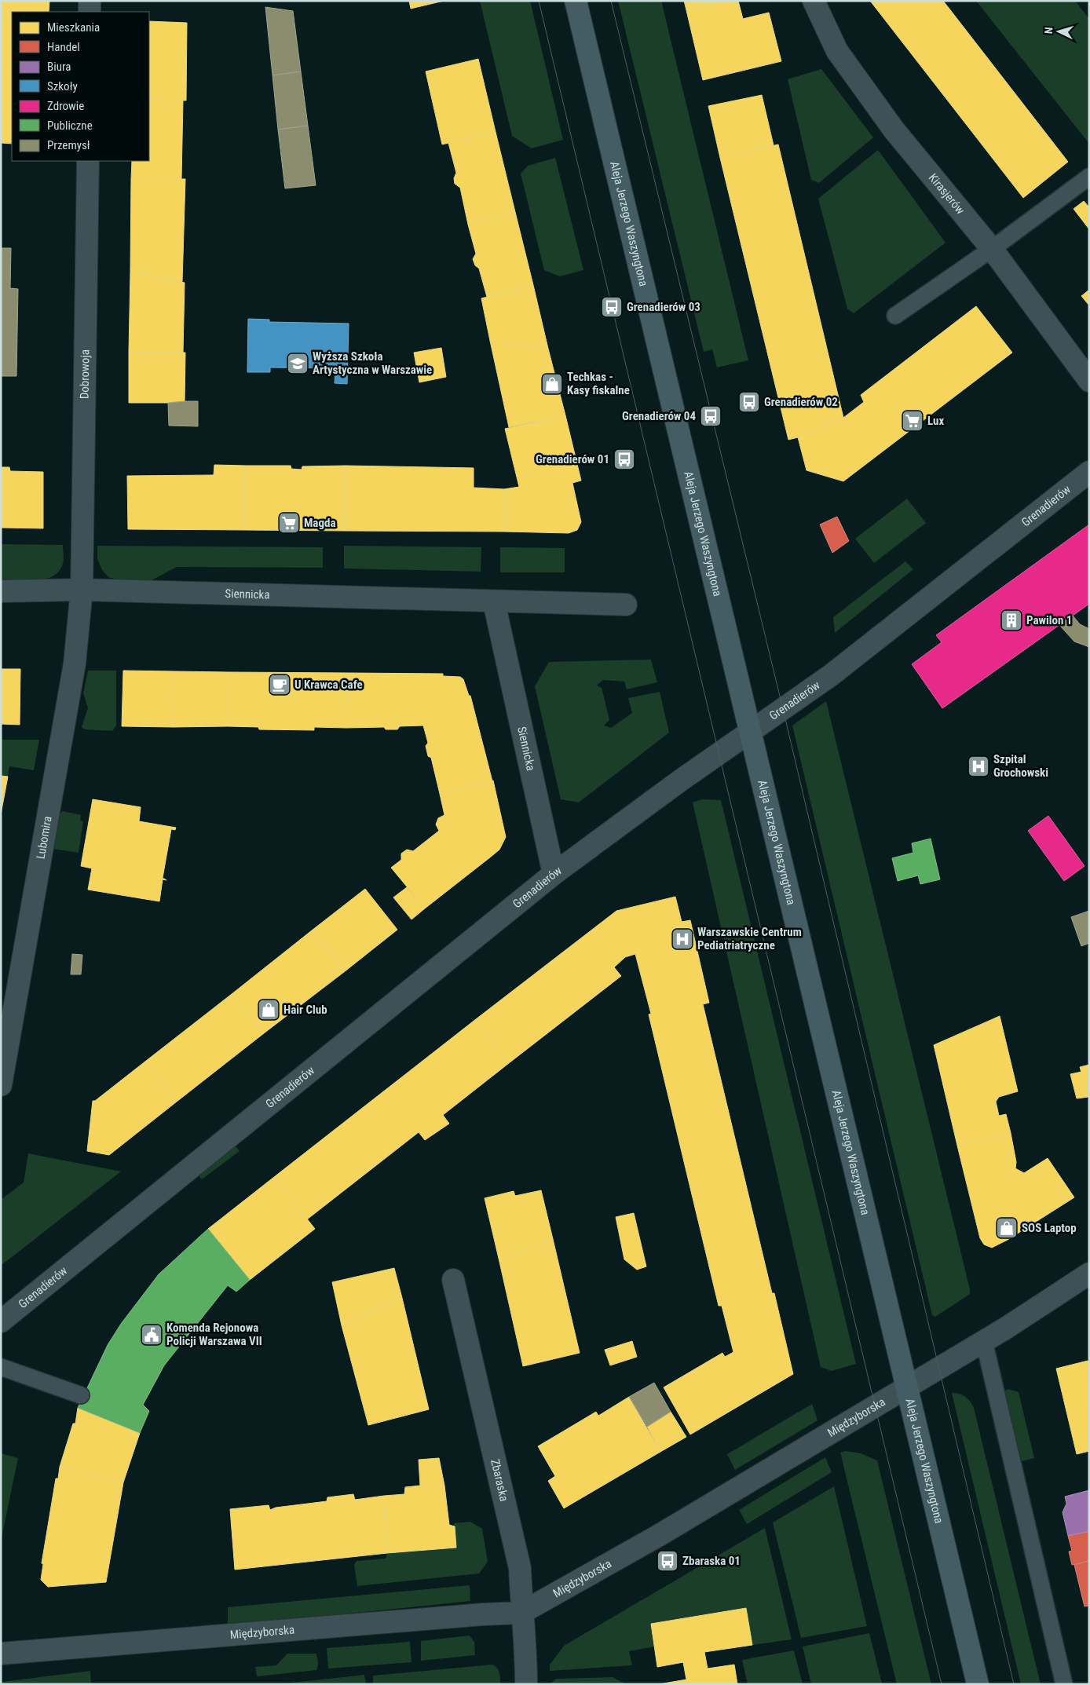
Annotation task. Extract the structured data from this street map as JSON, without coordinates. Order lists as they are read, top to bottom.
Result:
{
  "streets": {
    "main road": ["Aleja Jerzego Waszyngtona"],
    "street": [
      "Kirasjerów",
      "Dobrowoja",
      "Grenadierów",
      "Siennicka",
      "Lubomira",
      "Międzyborska",
      "Zbaraska"
    ]
  },
  "crossings": [
    ["Aleja Jerzego Waszyngtona", "Grenadierów"],
    ["Aleja Jerzego Waszyngtona", "Międzyborska"],
    ["Dobrowoja", "Siennicka"],
    ["Dobrowoja", "Lubomira"],
    ["Grenadierów", "Siennicka"],
    ["Siennicka", "Lubomira"],
    ["Międzyborska", "Zbaraska"]
  ],
  "places": {
    "bus stop": [
      "Grenadierów 03",
      "Grenadierów 02",
      "Grenadierów 04",
      "Grenadierów 01",
      "Zbaraska 01"
    ],
    "school or university": ["Wyższa Szkoła Artystyczna w Warszawie"],
    "shop": ["Techkas - Kasy fiskalne", "Hair Club", "SOS Laptop"],
    "supermarket": ["Lux", "Magda"],
    "building": ["Pawilon 1"],
    "cafe": ["U Krawca Cafe"],
    "hospital": ["Szpital Grochowski", "Warszawskie Centrum Pediatriatryczne"],
    "public building": ["Komenda Rejonowa Policji Warszawa VII"]
  },
  "legend": [
    "Mieszkania",
    "Handel",
    "Biura",
    "Szkoły",
    "Zdrowie",
    "Publiczne",
    "Przemysł"
  ],
  "north": "left"
}
